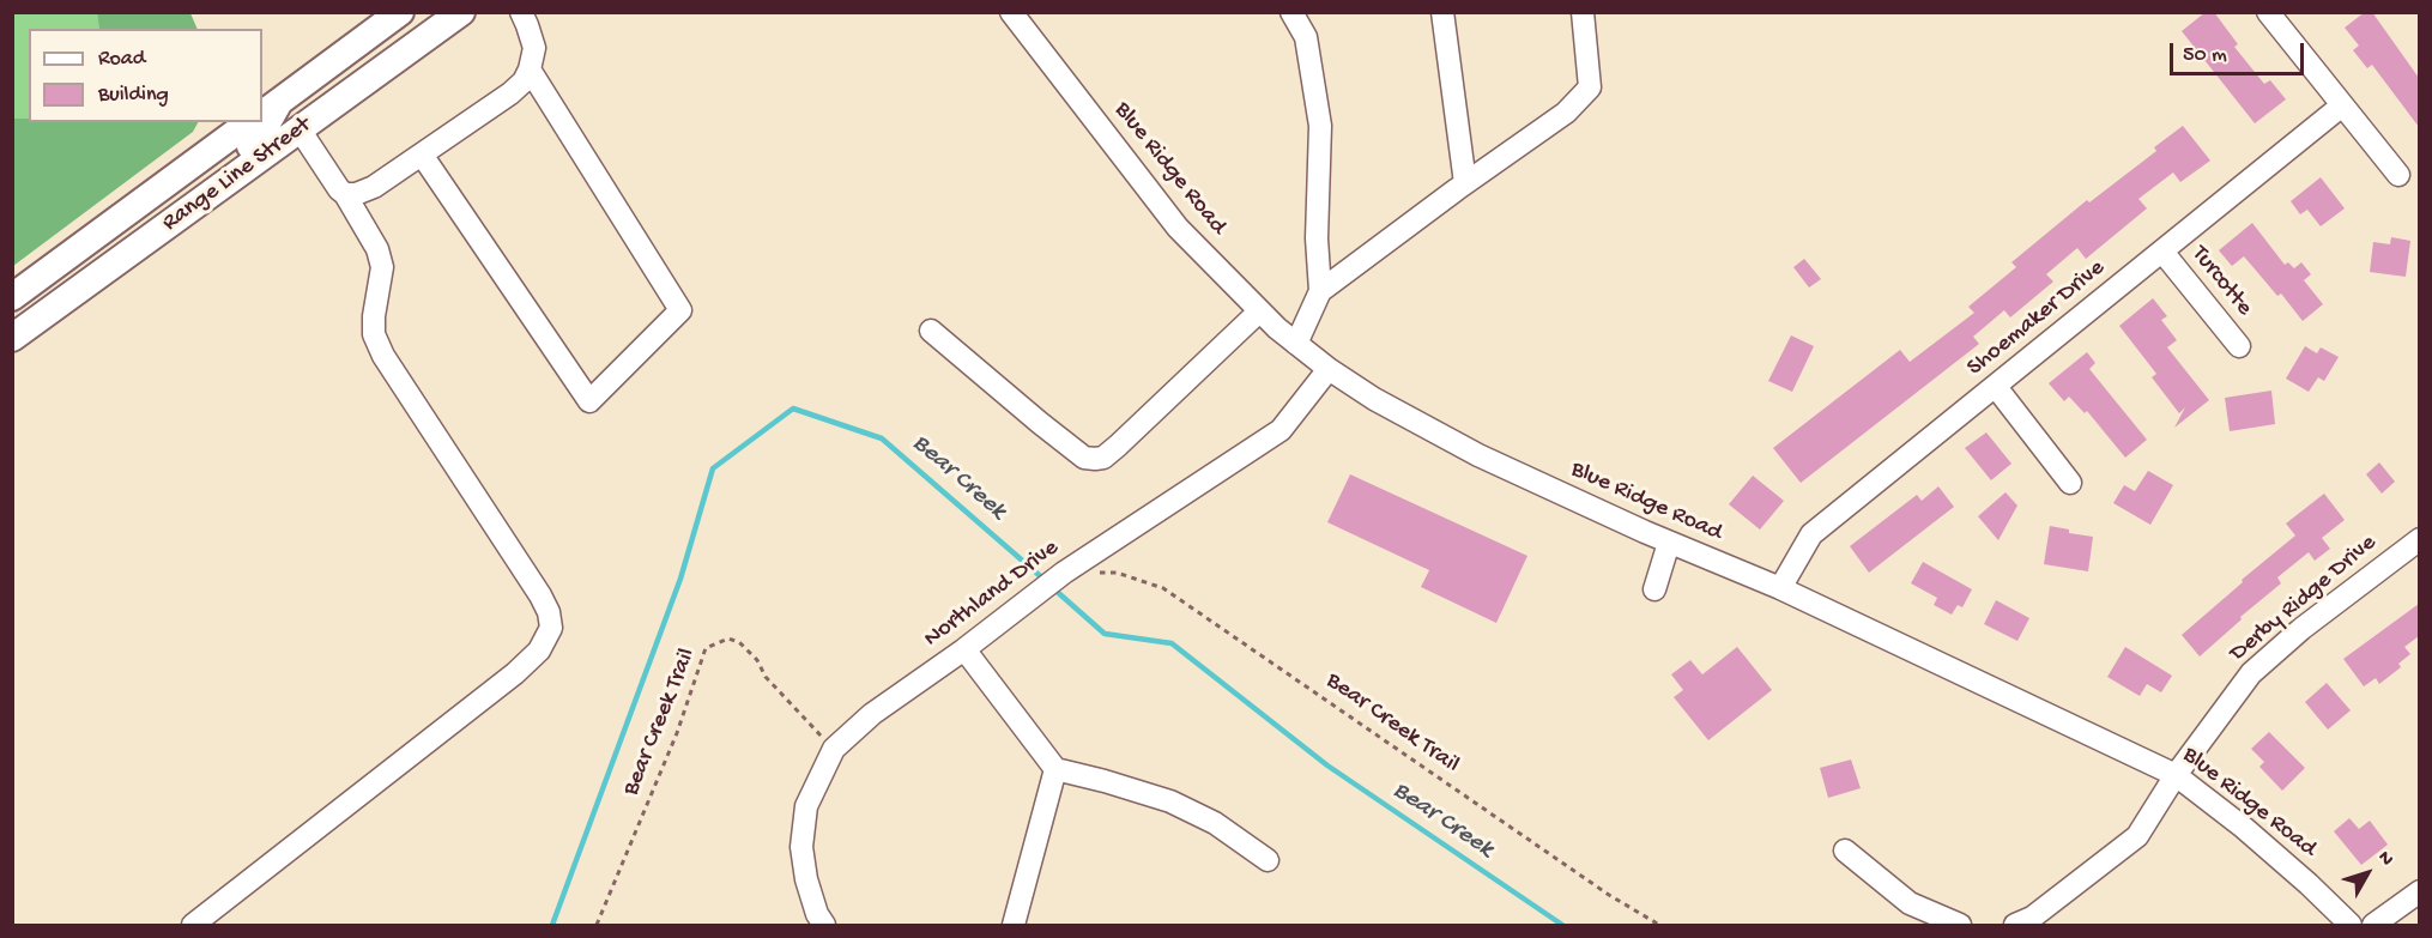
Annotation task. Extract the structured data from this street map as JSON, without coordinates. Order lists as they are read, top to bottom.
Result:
{
  "streets": {
    "main road": ["Range Line Street"],
    "street": [
      "Blue Ridge Road",
      "Turcotte",
      "Shoemaker Drive",
      "Northland Drive",
      "Derby Ridge Drive"
    ],
    "path": ["Bear Creek Trail"]
  },
  "crossings": [
    ["Blue Ridge Road", "Shoemaker Drive"],
    ["Blue Ridge Road", "Northland Drive"],
    ["Blue Ridge Road", "Derby Ridge Drive"],
    ["Turcotte", "Shoemaker Drive"]
  ],
  "water": ["Bear Creek"],
  "legend": ["Road", "Building"],
  "scale_bar": "50 m",
  "north": "top right"
}
